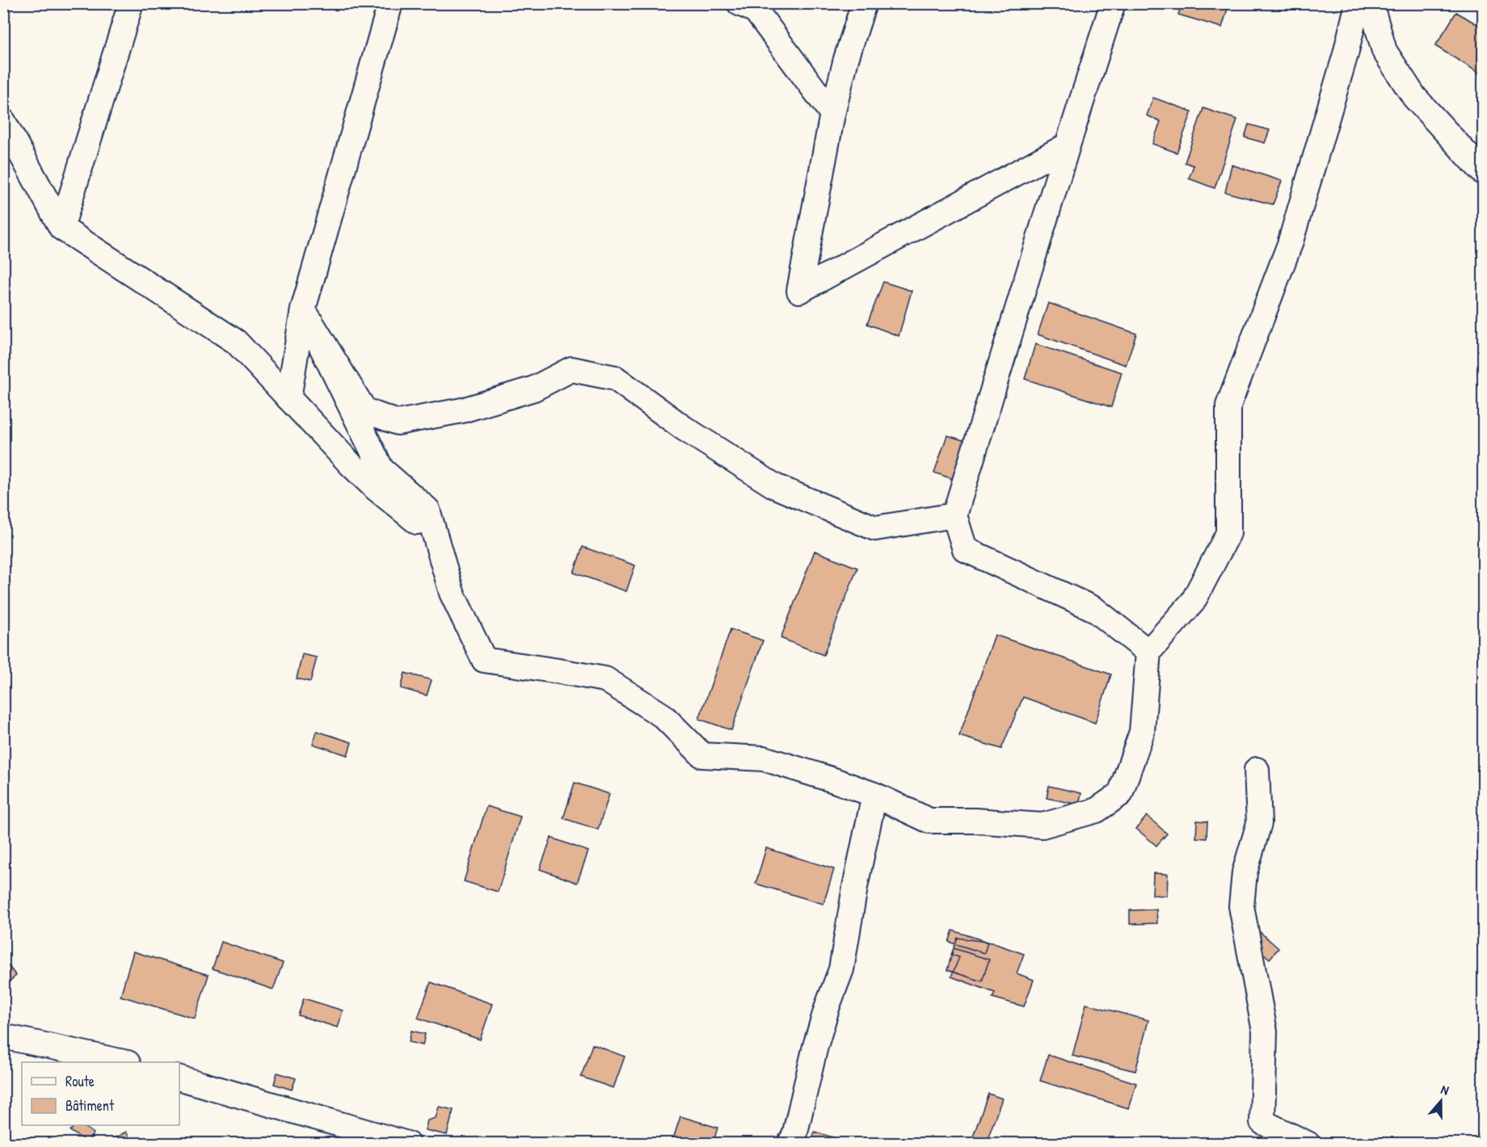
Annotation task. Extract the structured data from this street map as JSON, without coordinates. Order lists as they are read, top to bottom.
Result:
{
  "legend": ["Route", "Bâtiment"],
  "north": "top"
}
